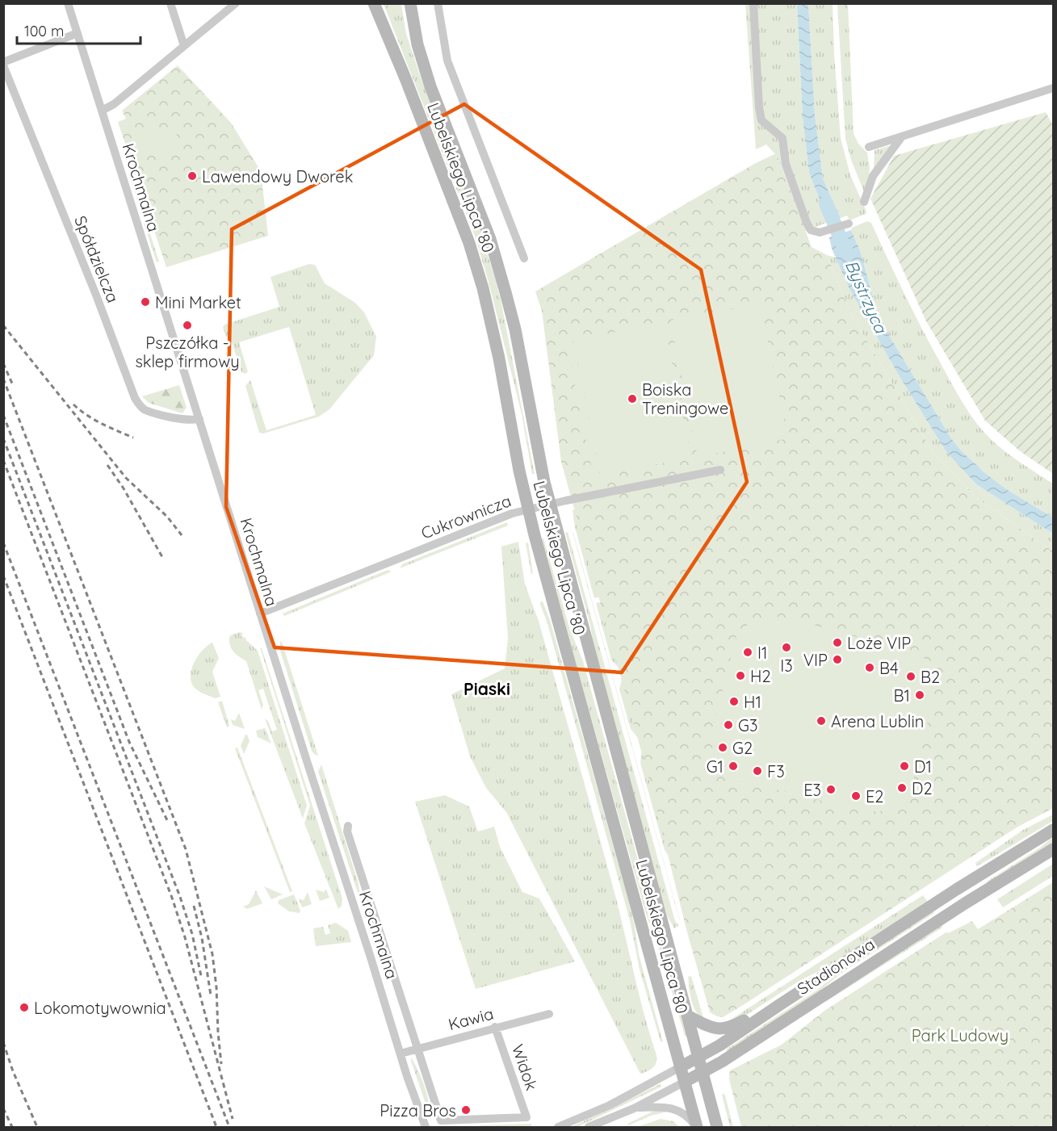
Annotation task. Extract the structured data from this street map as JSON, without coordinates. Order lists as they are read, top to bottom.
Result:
{
  "streets": {
    "main road": ["Lubelskiego Lipca '80", "Stadionowa"],
    "street": [
      "Krochmalna",
      "Spółdzielcza",
      "Cukrownicza",
      "Kawia",
      "Widok"
    ]
  },
  "crossings": [
    ["Lubelskiego Lipca '80", "Cukrownicza"],
    ["Lubelskiego Lipca '80", "Stadionowa"],
    ["Krochmalna", "Spółdzielcza"],
    ["Krochmalna", "Cukrownicza"],
    ["Krochmalna", "Kawia"],
    ["Kawia", "Widok"]
  ],
  "districts": ["Piaski"],
  "water": ["Bystrzyca"],
  "parks": ["Park Ludowy"],
  "places": [
    "Lawendowy Dworek",
    "Mini Market",
    "Pszczółka - sklep firmowy",
    "Boiska Treningowe",
    "Loże VIP",
    "I3",
    "I1",
    "VIP",
    "B4",
    "H2",
    "B2",
    "B1",
    "H1",
    "Arena Lublin",
    "G3",
    "G2",
    "G1",
    "D1",
    "F3",
    "D2",
    "E3",
    "E2",
    "Lokomotywownia",
    "Pizza Bros"
  ],
  "scale_bar": "100 m"
}
